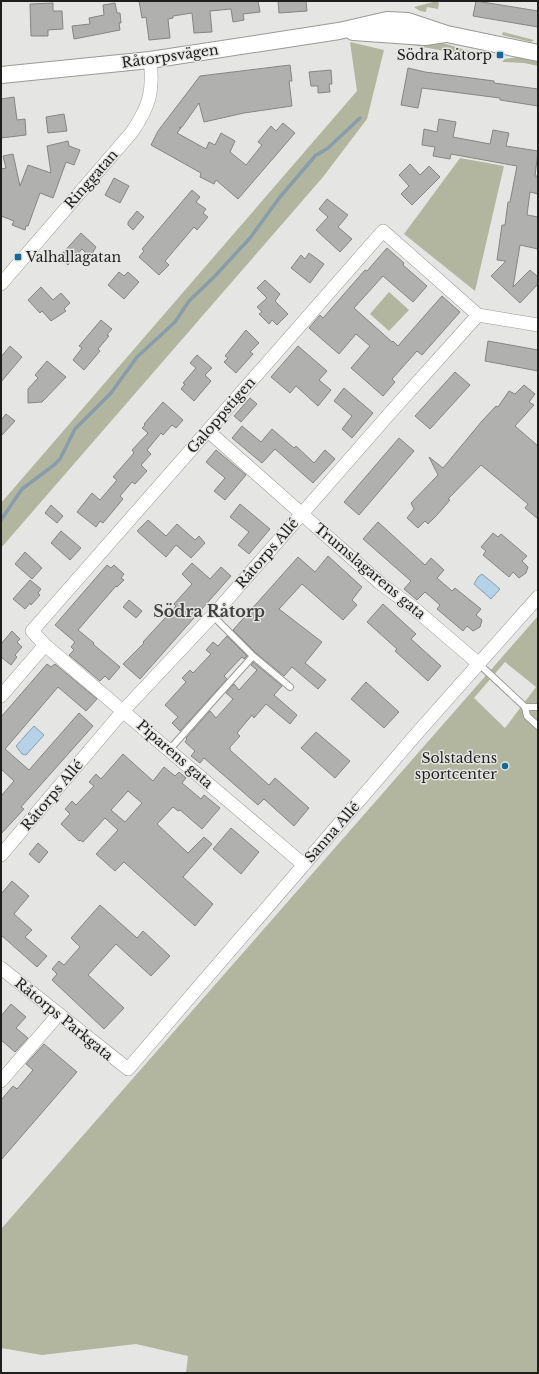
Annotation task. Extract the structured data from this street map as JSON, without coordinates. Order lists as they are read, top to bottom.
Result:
{
  "streets": {
    "street": [
      "Råtorpsvägen",
      "Ringgatan",
      "Galoppstigen",
      "Råtorps Allé",
      "Trumslagarens gata",
      "Piparens gata",
      "Sanna Allé",
      "Råtorps Parkgata"
    ]
  },
  "crossings": [
    ["Råtorpsvägen", "Ringgatan"],
    ["Galoppstigen", "Råtorps Allé"],
    ["Galoppstigen", "Trumslagarens gata"],
    ["Galoppstigen", "Piparens gata"],
    ["Råtorps Allé", "Trumslagarens gata"],
    ["Råtorps Allé", "Piparens gata"],
    ["Trumslagarens gata", "Sanna Allé"],
    ["Piparens gata", "Sanna Allé"],
    ["Sanna Allé", "Råtorps Parkgata"]
  ],
  "districts": ["Södra Råtorp"],
  "places": {
    "transit": ["Södra Råtorp", "Valhallagatan"],
    "other": ["Solstadens sportcenter"]
  }
}
